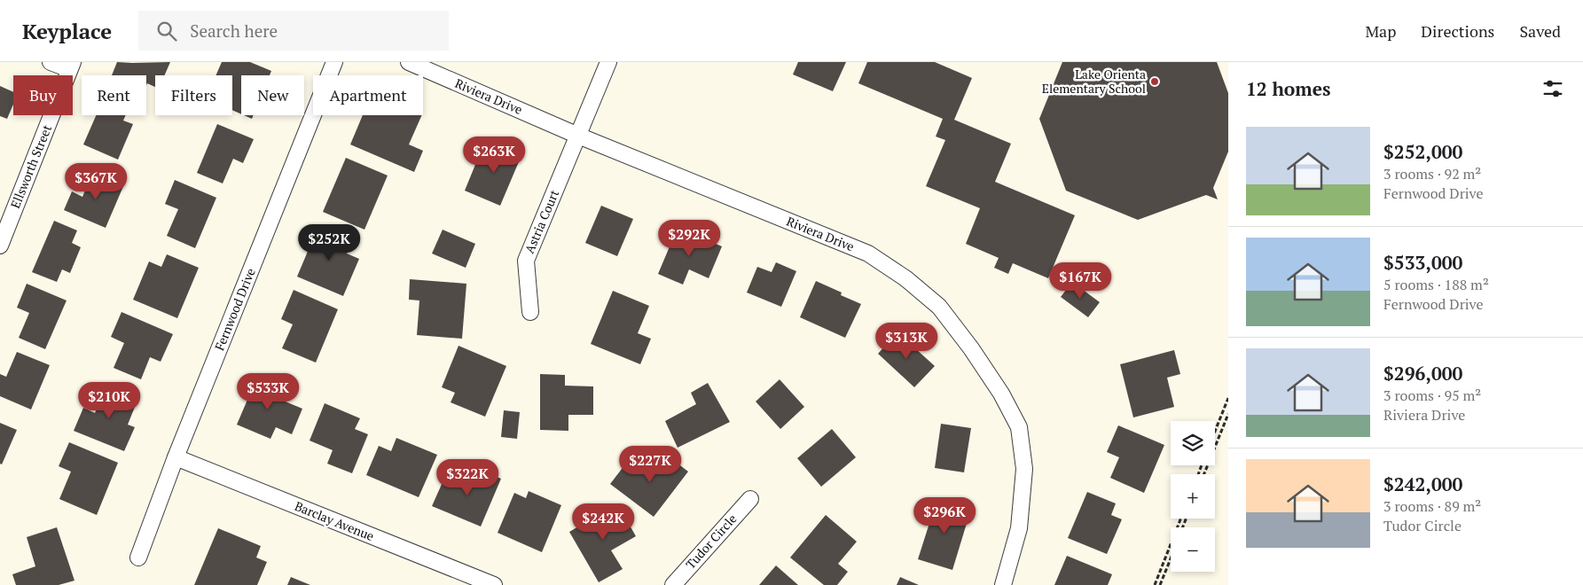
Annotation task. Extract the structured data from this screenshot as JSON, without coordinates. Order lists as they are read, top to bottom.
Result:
{
  "streets": {
    "street": [
      "Riviera Drive",
      "Ellsworth Street",
      "Astria Court",
      "Fernwood Drive",
      "Barclay Avenue",
      "Tudor Circle"
    ]
  },
  "crossings": [
    ["Riviera Drive", "Astria Court"],
    ["Fernwood Drive", "Barclay Avenue"]
  ],
  "places": ["Lake Orienta Elementary School"],
  "page": {
    "header": "Keyplace",
    "search": "Search here",
    "nav": ["Map", "Directions", "Saved"],
    "heading": "12 homes",
    "chip": [
      "Buy",
      "Rent",
      "Filters",
      "New",
      "Apartment"
    ],
    "list": [
      {
        "name": "$252,000",
        "note": "3 rooms · 92 m² · Fernwood Drive"
      },
      {
        "name": "$533,000",
        "note": "5 rooms · 188 m² · Fernwood Drive"
      },
      {
        "name": "$296,000",
        "note": "3 rooms · 95 m² · Riviera Drive"
      },
      {
        "name": "$242,000",
        "note": "3 rooms · 89 m² · Tudor Circle"
      }
    ],
    "price": [
      "$263K",
      "$367K",
      "$292K",
      "$252K",
      "$167K",
      "$313K",
      "$533K",
      "$210K",
      "$227K",
      "$322K",
      "$296K",
      "$242K"
    ],
    "map_buttons": ["+", "−"]
  }
}
